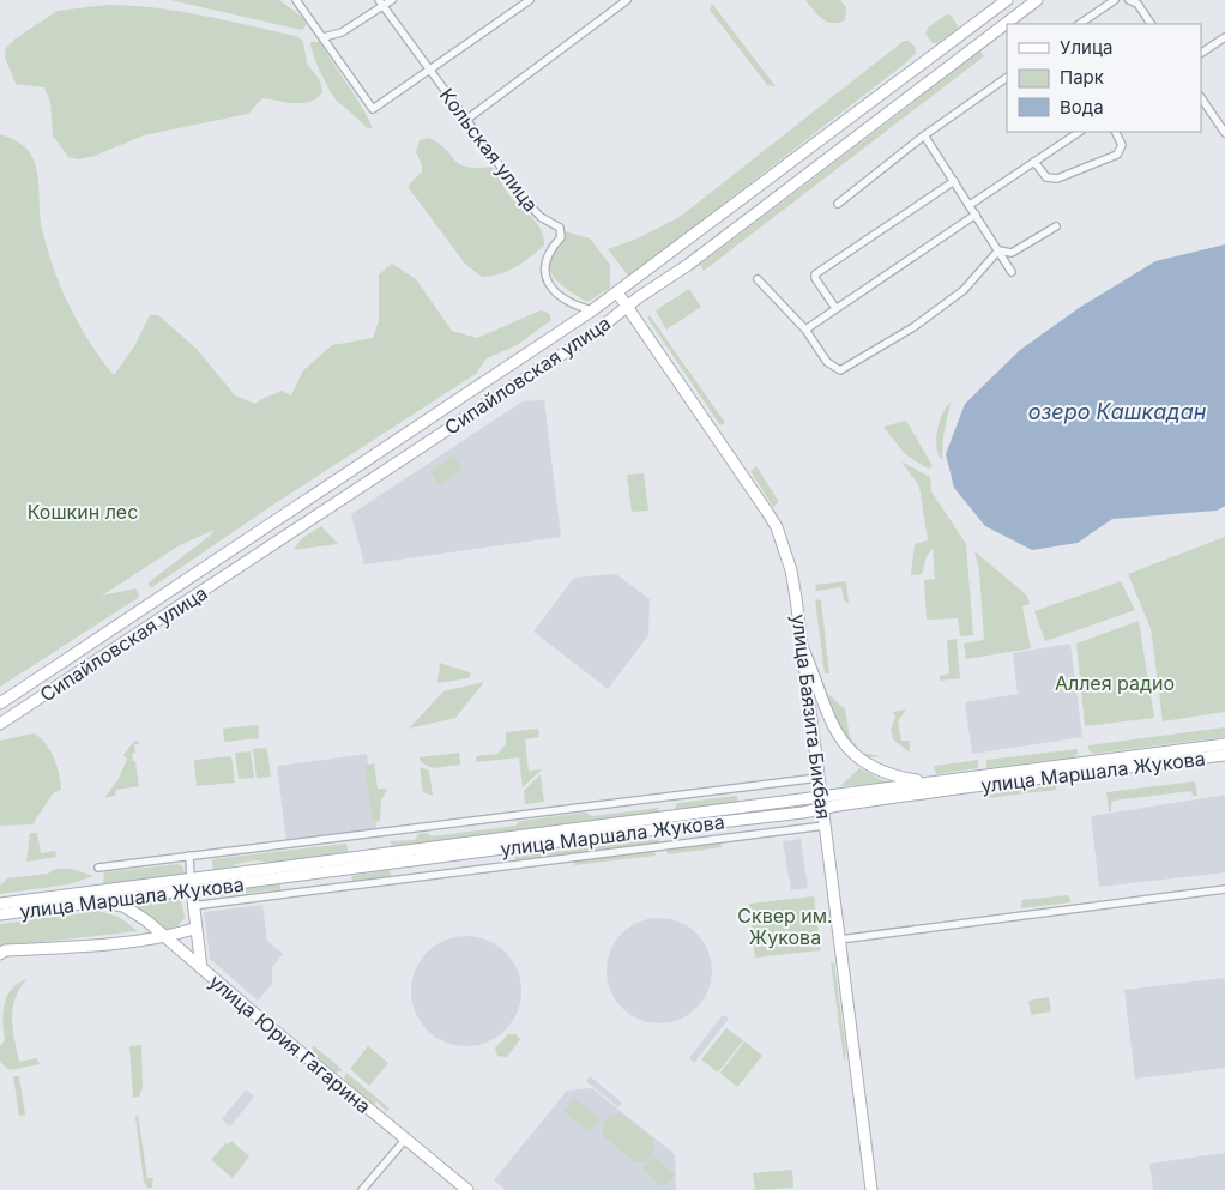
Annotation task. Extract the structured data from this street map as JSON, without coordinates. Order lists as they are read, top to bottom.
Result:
{
  "streets": {
    "main road": [
      "Сипайловская улица",
      "улица Баязита Бикбая",
      "улица Маршала Жукова",
      "улица Юрия Гагарина"
    ],
    "street": ["Кольская улица"]
  },
  "crossings": [
    ["Кольская улица", "Сипайловская улица"],
    ["Сипайловская улица", "улица Баязита Бикбая"],
    ["улица Баязита Бикбая", "улица Маршала Жукова"],
    ["улица Маршала Жукова", "улица Юрия Гагарина"]
  ],
  "water": ["озеро Кашкадан"],
  "parks": ["Кошкин лес", "Аллея радио", "Сквер им. Жукова"],
  "legend": ["Улица", "Парк", "Вода"]
}
